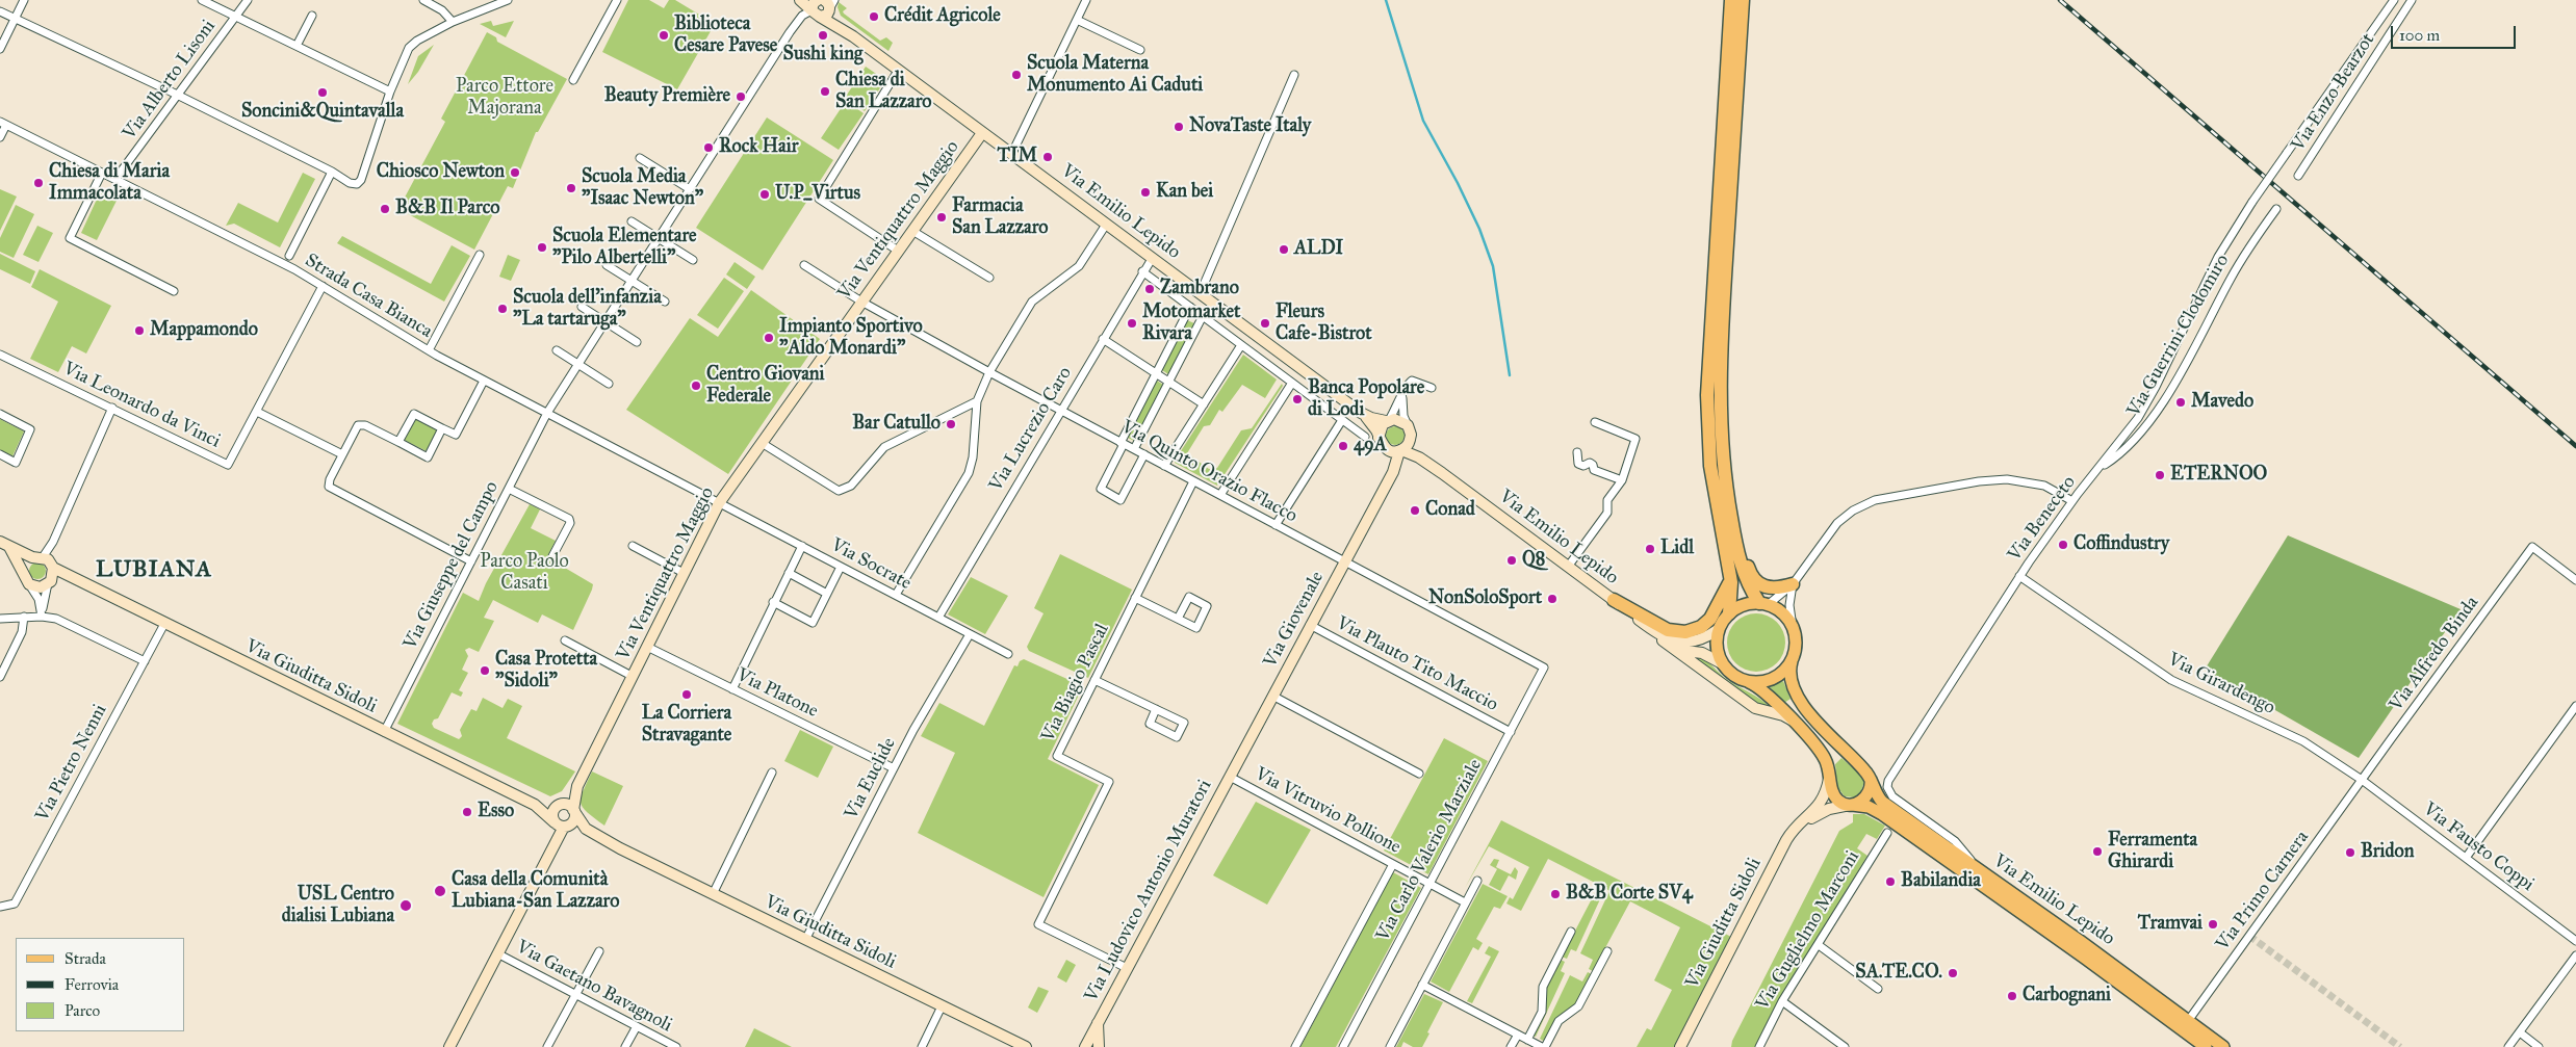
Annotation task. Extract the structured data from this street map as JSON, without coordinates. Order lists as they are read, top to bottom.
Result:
{
  "streets": {
    "main road": ["Via Emilio Lepido"],
    "street": [
      "Via Alberto Lisoni",
      "Via Enzo Bearzot",
      "Via Ventiquattro Maggio",
      "Strada Casa Bianca",
      "Via Guerrini Clodomiro",
      "Via Leonardo da Vinci",
      "Via Lucrezio Caro",
      "Via Quinto Orazio Flacco",
      "Via Beneceto",
      "Via Socrate",
      "Via Giuseppe del Campo",
      "Via Giovenale",
      "Via Alfredo Binda",
      "Via Plauto Tito Maccio",
      "Via Giuditta Sidoli",
      "Via Biagio Pascal",
      "Via Girardengo",
      "Via Platone",
      "Via Pietro Nenni",
      "Via Euclide",
      "Via Vitruvio Pollione",
      "Via Fausto Coppi",
      "Via Carlo Valerio Marziale",
      "Via Ludovico Antonio Muratori",
      "Via Primo Carnera",
      "Via Guglielmo Marconi",
      "Via Gaetano Bavagnoli"
    ]
  },
  "crossings": [
    ["Via Alberto Lisoni", "Strada Casa Bianca"],
    ["Via Emilio Lepido", "Via Ventiquattro Maggio"],
    ["Via Emilio Lepido", "Via Lucrezio Caro"],
    ["Via Emilio Lepido", "Via Beneceto"],
    ["Via Emilio Lepido", "Via Giuseppe del Campo"],
    ["Via Emilio Lepido", "Via Giovenale"],
    ["Via Emilio Lepido", "Via Giuditta Sidoli"],
    ["Via Emilio Lepido", "Via Primo Carnera"],
    ["Via Ventiquattro Maggio", "Strada Casa Bianca"],
    ["Via Ventiquattro Maggio", "Via Quinto Orazio Flacco"],
    ["Via Ventiquattro Maggio", "Via Socrate"],
    ["Via Ventiquattro Maggio", "Via Giuditta Sidoli"],
    ["Via Ventiquattro Maggio", "Via Platone"],
    ["Strada Casa Bianca", "Via Leonardo da Vinci"],
    ["Strada Casa Bianca", "Via Socrate"],
    ["Strada Casa Bianca", "Via Giuseppe del Campo"],
    ["Via Guerrini Clodomiro", "Via Beneceto"],
    ["Via Lucrezio Caro", "Via Quinto Orazio Flacco"],
    ["Via Lucrezio Caro", "Via Socrate"],
    ["Via Quinto Orazio Flacco", "Via Giovenale"],
    ["Via Quinto Orazio Flacco", "Via Biagio Pascal"],
    ["Via Quinto Orazio Flacco", "Via Carlo Valerio Marziale"],
    ["Via Beneceto", "Via Girardengo"],
    ["Via Socrate", "Via Euclide"],
    ["Via Giuseppe del Campo", "Via Giuditta Sidoli"],
    ["Via Giovenale", "Via Plauto Tito Maccio"],
    ["Via Giovenale", "Via Vitruvio Pollione"],
    ["Via Giovenale", "Via Ludovico Antonio Muratori"],
    ["Via Alfredo Binda", "Via Girardengo"],
    ["Via Alfredo Binda", "Via Fausto Coppi"],
    ["Via Alfredo Binda", "Via Primo Carnera"],
    ["Via Plauto Tito Maccio", "Via Carlo Valerio Marziale"],
    ["Via Giuditta Sidoli", "Via Pietro Nenni"],
    ["Via Giuditta Sidoli", "Via Euclide"],
    ["Via Biagio Pascal", "Via Ludovico Antonio Muratori"],
    ["Via Girardengo", "Via Fausto Coppi"],
    ["Via Girardengo", "Via Primo Carnera"],
    ["Via Platone", "Via Euclide"],
    ["Via Vitruvio Pollione", "Via Carlo Valerio Marziale"],
    ["Via Vitruvio Pollione", "Via Ludovico Antonio Muratori"],
    ["Via Fausto Coppi", "Via Primo Carnera"]
  ],
  "districts": ["LUBIANA"],
  "parks": ["Parco Ettore Majorana", "Parco Paolo Casati"],
  "places": [
    "Crédit Agricole",
    "Biblioteca Cesare Pavese",
    "Sushi king",
    "Scuola Materna Monumento Ai Caduti",
    "Chiesa di San Lazzaro",
    "Soncini&Quintavalla",
    "Beauty Première",
    "NovaTaste Italy",
    "Rock Hair",
    "TIM",
    "Chiosco Newton",
    "Chiesa di Maria Immacolata",
    "Scuola Media \"Isaac Newton\"",
    "Kan bei",
    "U.P_Virtus",
    "B&B Il Parco",
    "Farmacia San Lazzaro",
    "Scuola Elementare \"Pilo Albertelli\"",
    "ALDI",
    "Zambrano",
    "Scuola dell'infanzia \"La tartaruga\"",
    "Motomarket Rivara",
    "Fleurs Cafe-Bistrot",
    "Mappamondo",
    "Impianto Sportivo \"Aldo Monardi\"",
    "Centro Giovani Federale",
    "Banca Popolare di Lodi",
    "Mavedo",
    "Bar Catullo",
    "49A",
    "ETERNOO",
    "Conad",
    "Coffindustry",
    "Lidl",
    "Q8",
    "NonSoloSport",
    "Casa Protetta \"Sidoli\"",
    "La Corriera Stravagante",
    "Esso",
    "Ferramenta Ghirardi",
    "Bridon",
    "Babilandia",
    "Casa della Comunità Lubiana-San Lazzaro",
    "B&B Corte SV4",
    "USL Centro dialisi Lubiana",
    "Tramvai",
    "SA.TE.CO.",
    "Carbognani"
  ],
  "legend": ["Strada", "Ferrovia", "Parco"],
  "scale_bar": "100 m"
}
